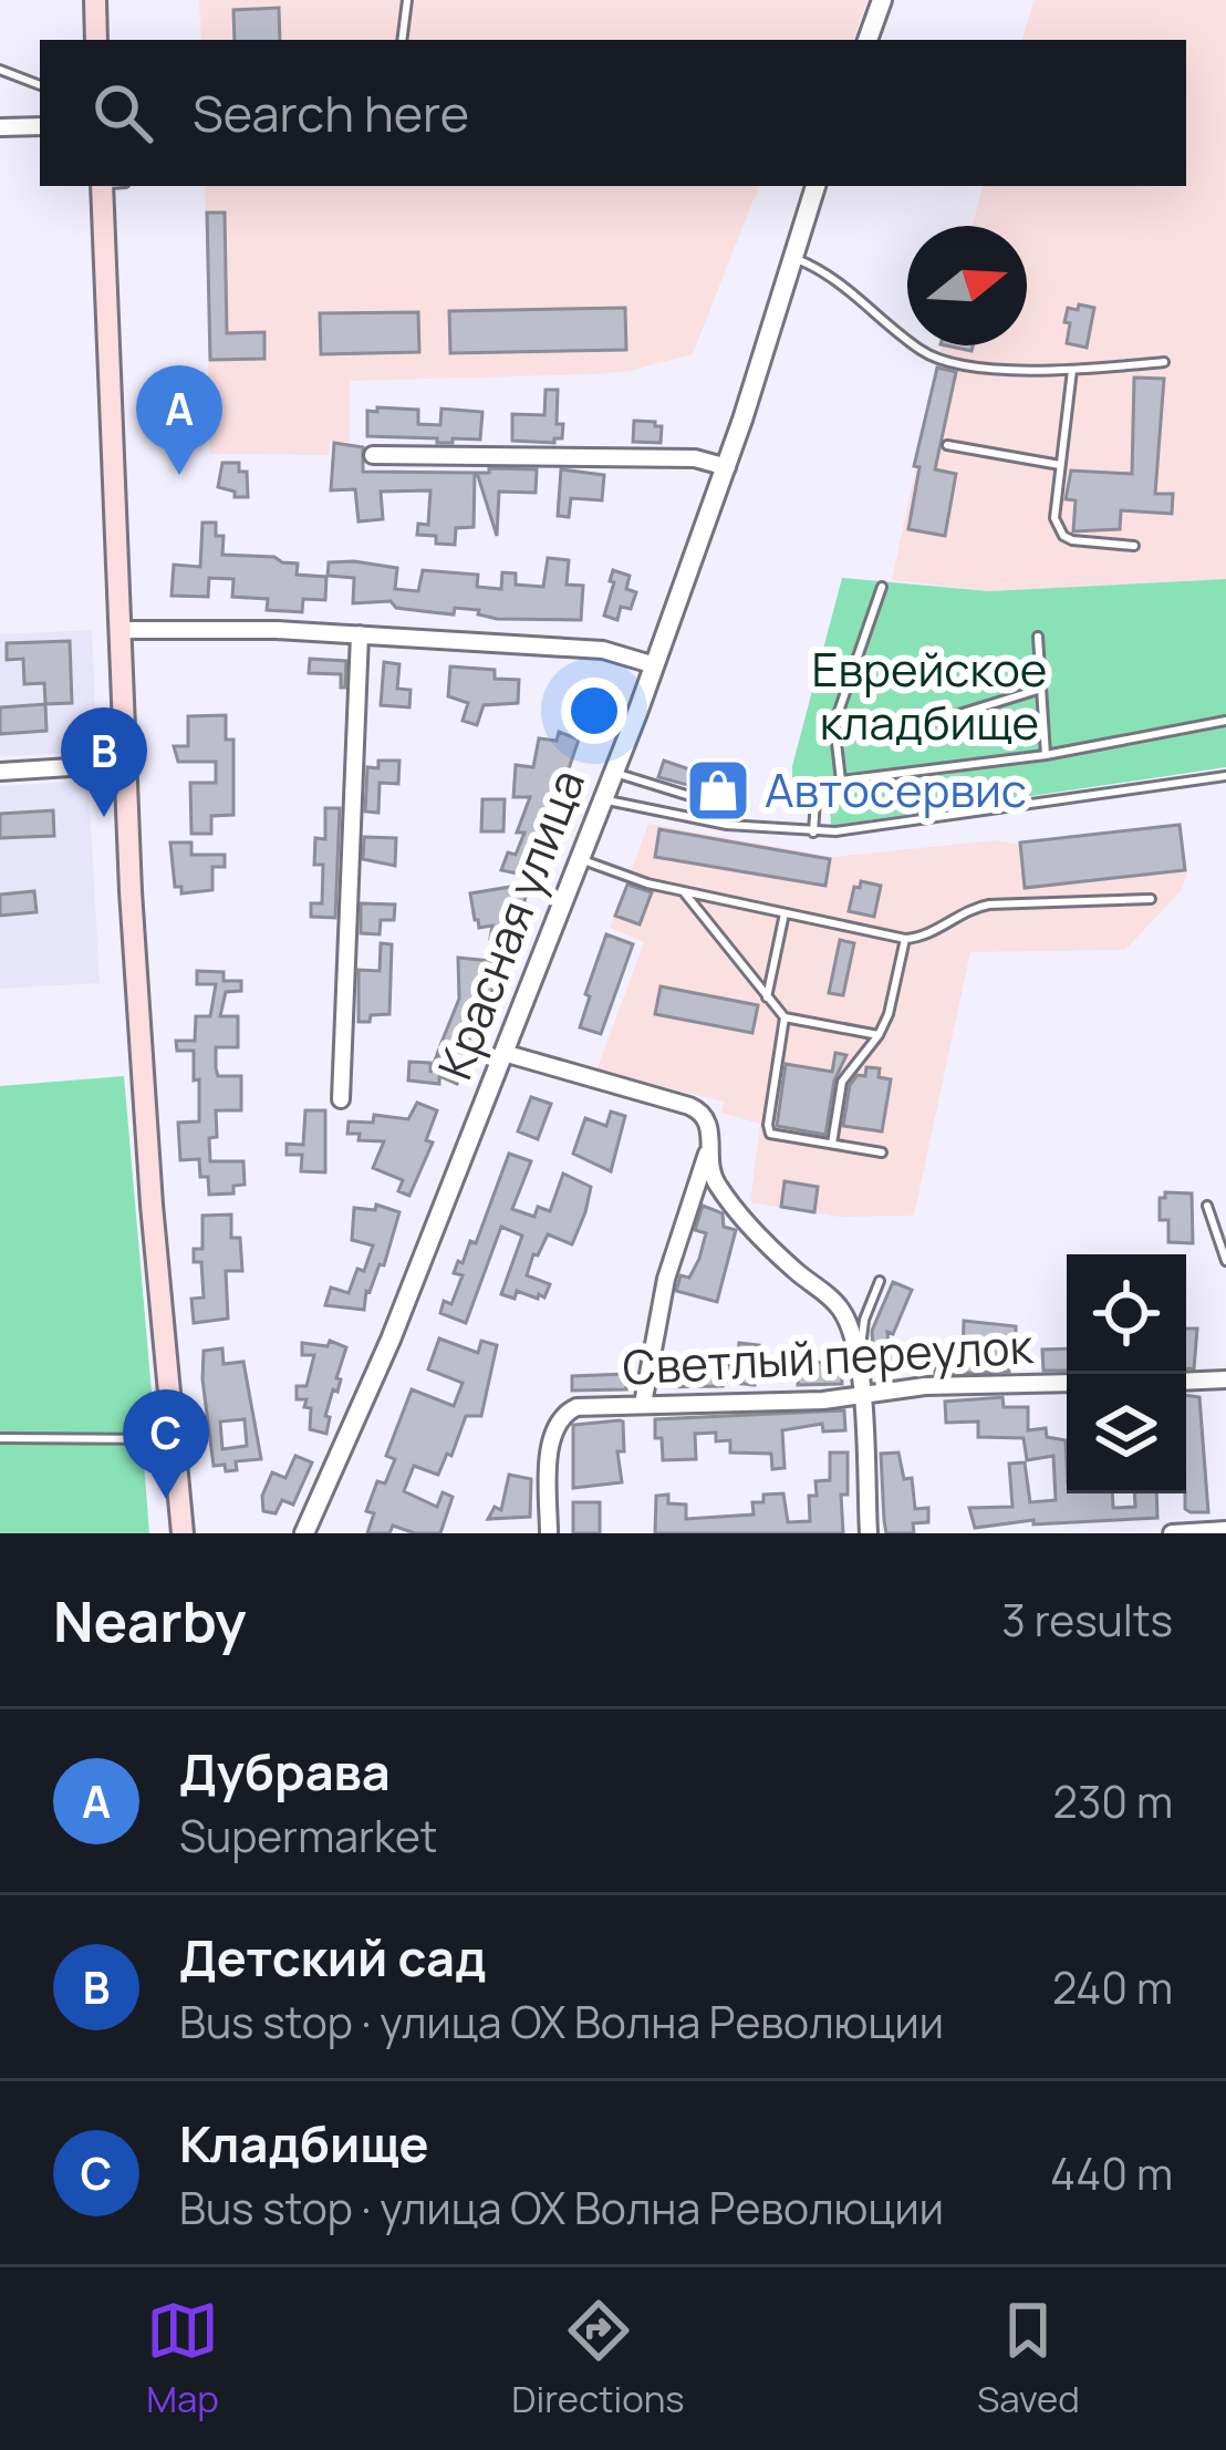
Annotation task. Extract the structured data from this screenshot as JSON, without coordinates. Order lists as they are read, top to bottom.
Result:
{
  "streets": {
    "street": ["Красная улица", "Светлый переулок"]
  },
  "parks": ["Еврейское кладбище"],
  "places": {
    "shop": ["Автосервис"]
  },
  "north": "right",
  "page": {
    "search": "Search here",
    "pins": ["A", "B", "C"],
    "heading": ["Nearby", "3 results"],
    "list": [
      {
        "mark": "A",
        "name": "Дубрава",
        "note": "Supermarket",
        "value": "230 m"
      },
      {
        "mark": "B",
        "name": "Детский сад",
        "note": "Bus stop · улица ОХ Волна Революции",
        "value": "240 m"
      },
      {
        "mark": "C",
        "name": "Кладбище",
        "note": "Bus stop · улица ОХ Волна Революции",
        "value": "440 m"
      }
    ],
    "nav": ["Map", "Directions", "Saved"]
  }
}
